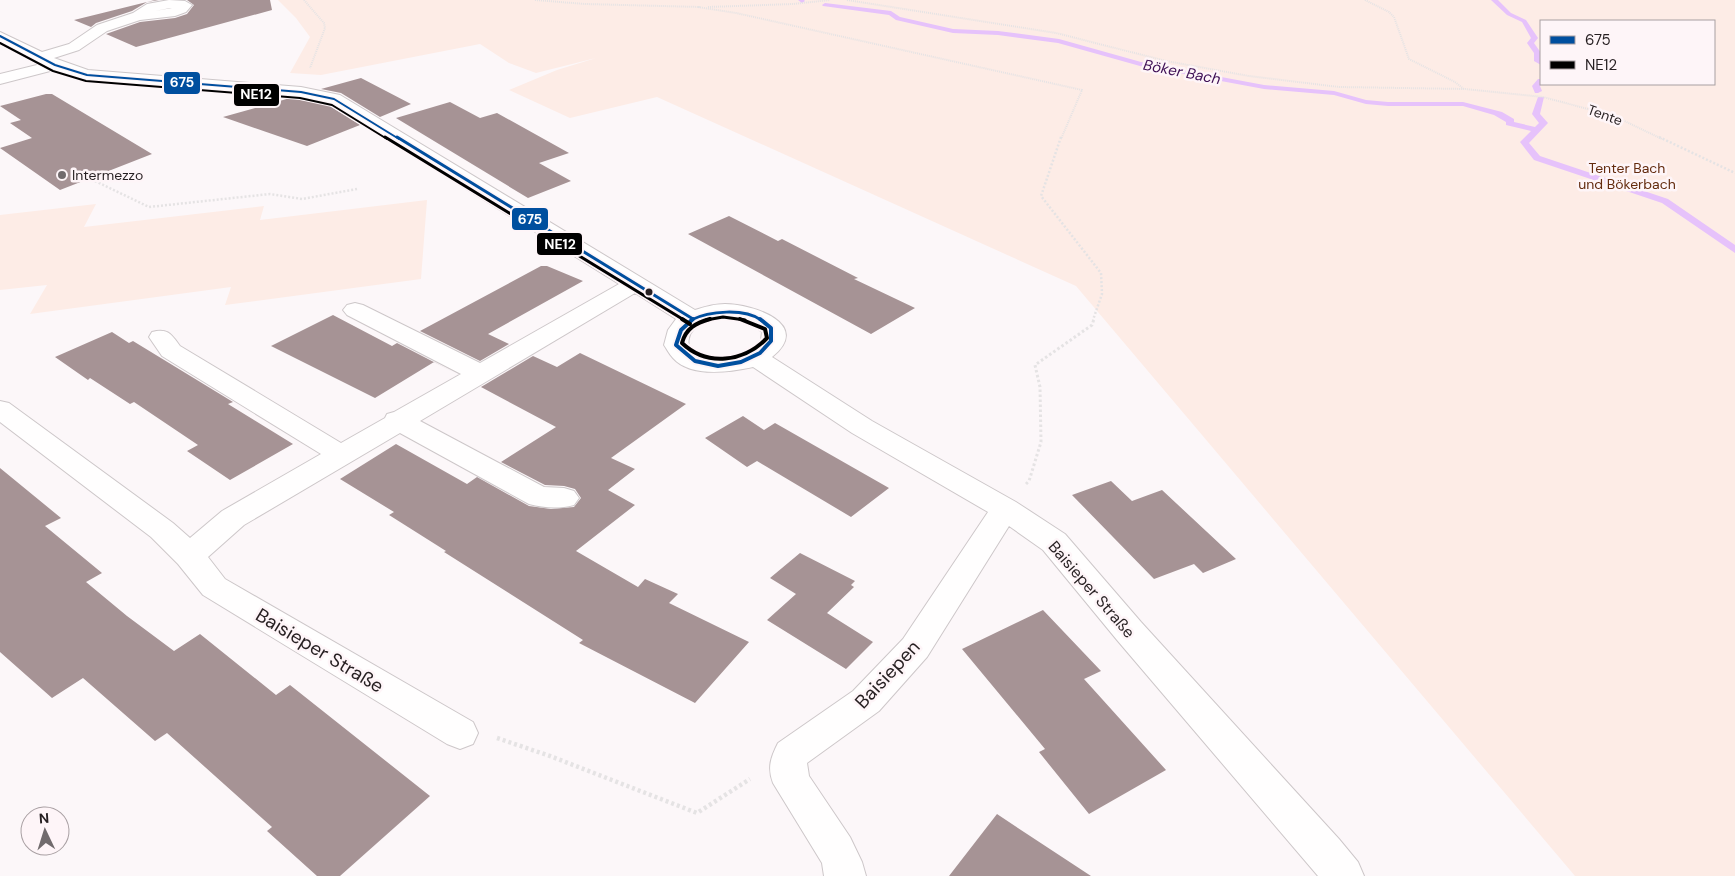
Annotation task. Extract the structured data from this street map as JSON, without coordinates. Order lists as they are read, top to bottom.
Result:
{
  "streets": {
    "street": ["Baisieper Straße", "Baisiepen"],
    "path": ["Tente"]
  },
  "crossings": [
    ["Baisieper Straße", "Baisiepen"]
  ],
  "water": ["Böker Bach"],
  "parks": ["Tenter Bach und Bökerbach"],
  "places": ["Intermezzo"],
  "lines": ["transit line 675", "transit line NE12"],
  "legend": ["675", "NE12"],
  "north": "top"
}
